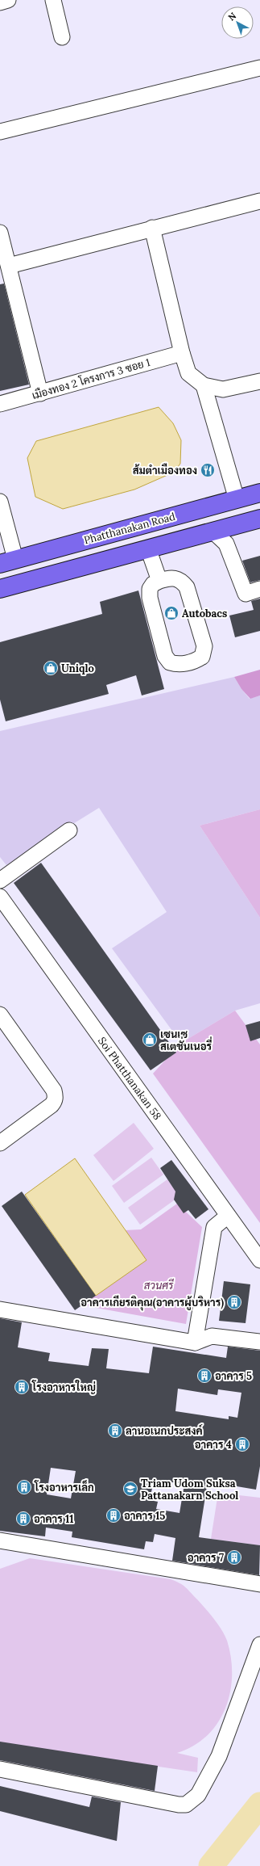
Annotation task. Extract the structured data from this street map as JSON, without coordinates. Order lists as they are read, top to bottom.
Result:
{
  "streets": {
    "main road": ["Phatthanakan Road"],
    "street": ["เมืองทอง 2 โครงการ 3 ซอย 1", "Soi Phatthanakan 58"]
  },
  "parks": ["สวนศรี"],
  "places": {
    "restaurant": ["ส้มตำเมืองทอง"],
    "shop": ["Autobacs", "Uniqlo", "เซนเซ สเตชั่นเนอรี่"],
    "building": [
      "อาคารเกียรติคุณ(อาคารผู้บริหาร)",
      "อาคาร 5",
      "โรงอาหารใหญ่",
      "ลานอเนกประสงค์",
      "อาคาร 4",
      "โรงอาหารเล็ก",
      "อาคาร 15",
      "อาคาร 11",
      "อาคาร 7"
    ],
    "school or university": ["Triam Udom Suksa Pattanakarn School"]
  },
  "north": "top left"
}
